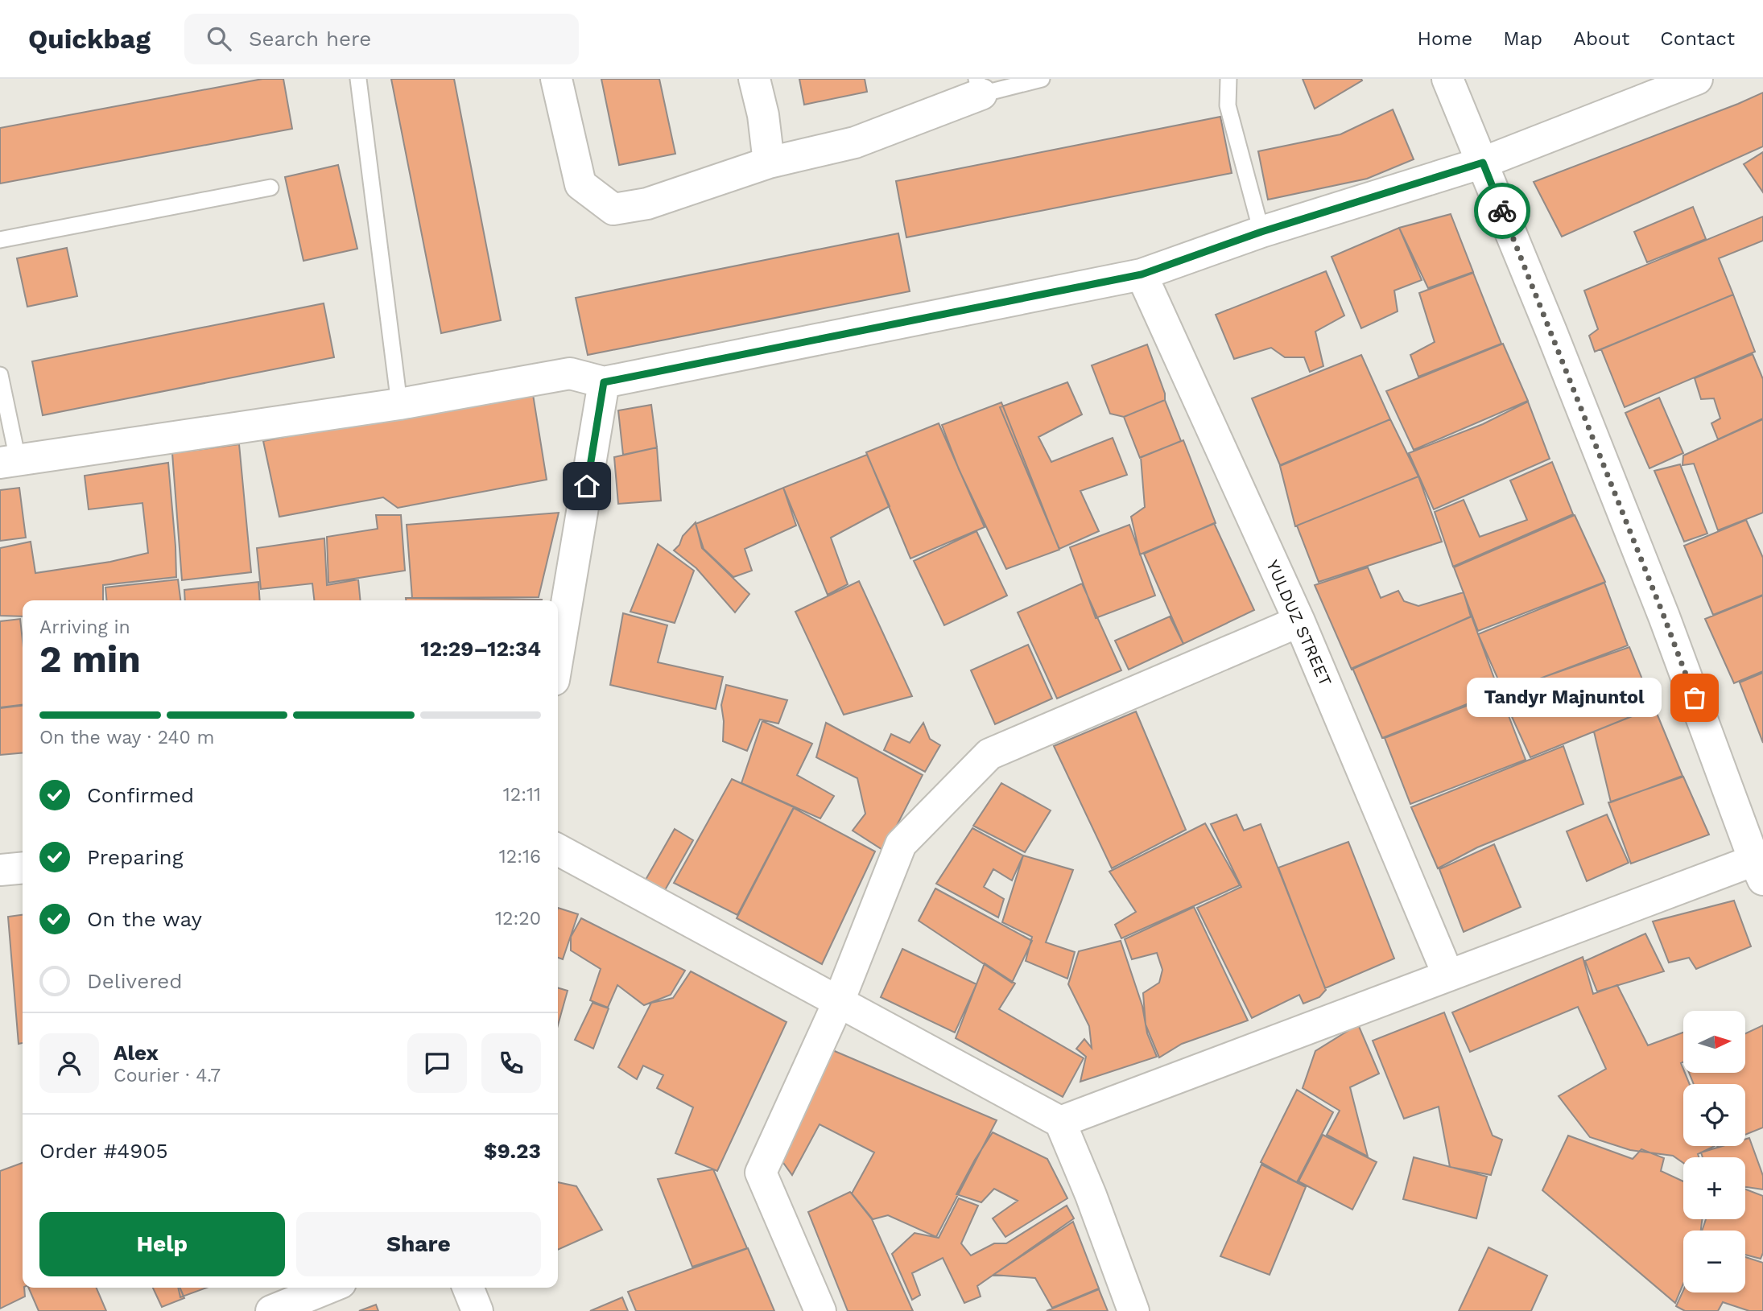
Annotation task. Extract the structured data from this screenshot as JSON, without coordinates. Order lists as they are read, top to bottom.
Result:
{
  "streets": {
    "street": ["YULDUZ STREET"]
  },
  "places": ["Tandyr Majnuntol"],
  "north": "right",
  "page": {
    "header": "Quickbag",
    "search": "Search here",
    "nav": [
      "Home",
      "Map",
      "About",
      "Contact"
    ],
    "heading": ["2 min", "Arriving in", "12:29–12:34"],
    "panel": [
      "Alex",
      "Courier · 4.7",
      "Order #4905",
      "$9.23"
    ],
    "bubble": "Tandyr Majnuntol",
    "bar": "On the way · 240 m",
    "list": [
      ["Confirmed", "12:11"],
      ["Preparing", "12:16"],
      ["On the way", "12:20"],
      "Delivered"
    ],
    "map_buttons": ["+", "−"],
    "buttons": ["Help", "Share"]
  }
}
